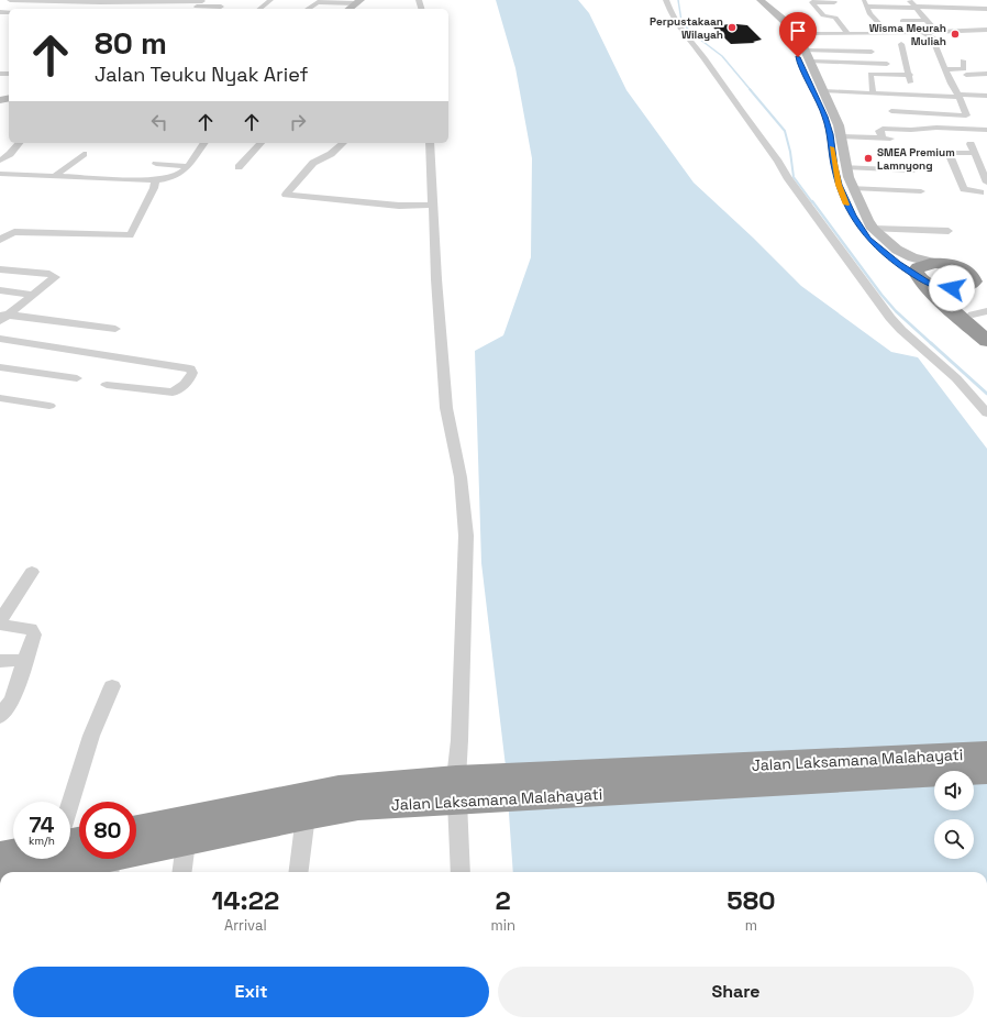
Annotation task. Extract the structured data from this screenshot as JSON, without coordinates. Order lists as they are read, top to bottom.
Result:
{
  "streets": {
    "highway": ["Jalan Laksamana Malahayati"]
  },
  "places": ["Perpustakaan Wilayah", "Wisma Meurah Muliah", "SMEA Premium Lamnyong"],
  "page": {
    "turn": ["80 m", "Jalan Teuku Nyak Arief"],
    "speed": "74 km/h",
    "limit": "80",
    "eta": [
      "14:22",
      "Arrival",
      "2",
      "min",
      "580",
      "m"
    ],
    "buttons": ["Exit", "Share"]
  }
}
